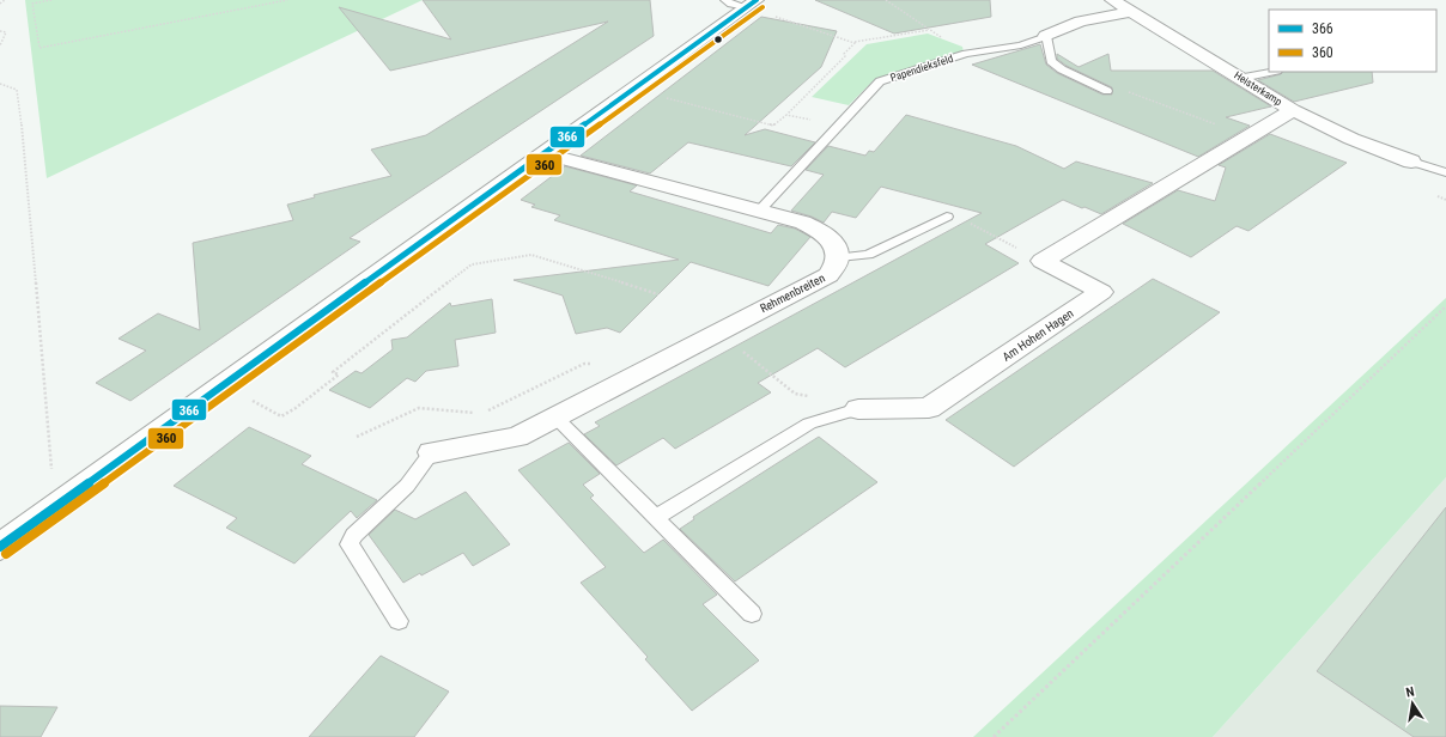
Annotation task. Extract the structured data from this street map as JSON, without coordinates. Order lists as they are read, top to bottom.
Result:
{
  "streets": {
    "street": [
      "Papendieksfeld",
      "Heisterkamp",
      "Rehmenbreiten",
      "Am Hohen Hagen"
    ]
  },
  "crossings": [
    ["Papendieksfeld", "Heisterkamp"]
  ],
  "lines": ["transit line 366", "transit line 360"],
  "legend": ["366", "360"],
  "north": "top"
}
